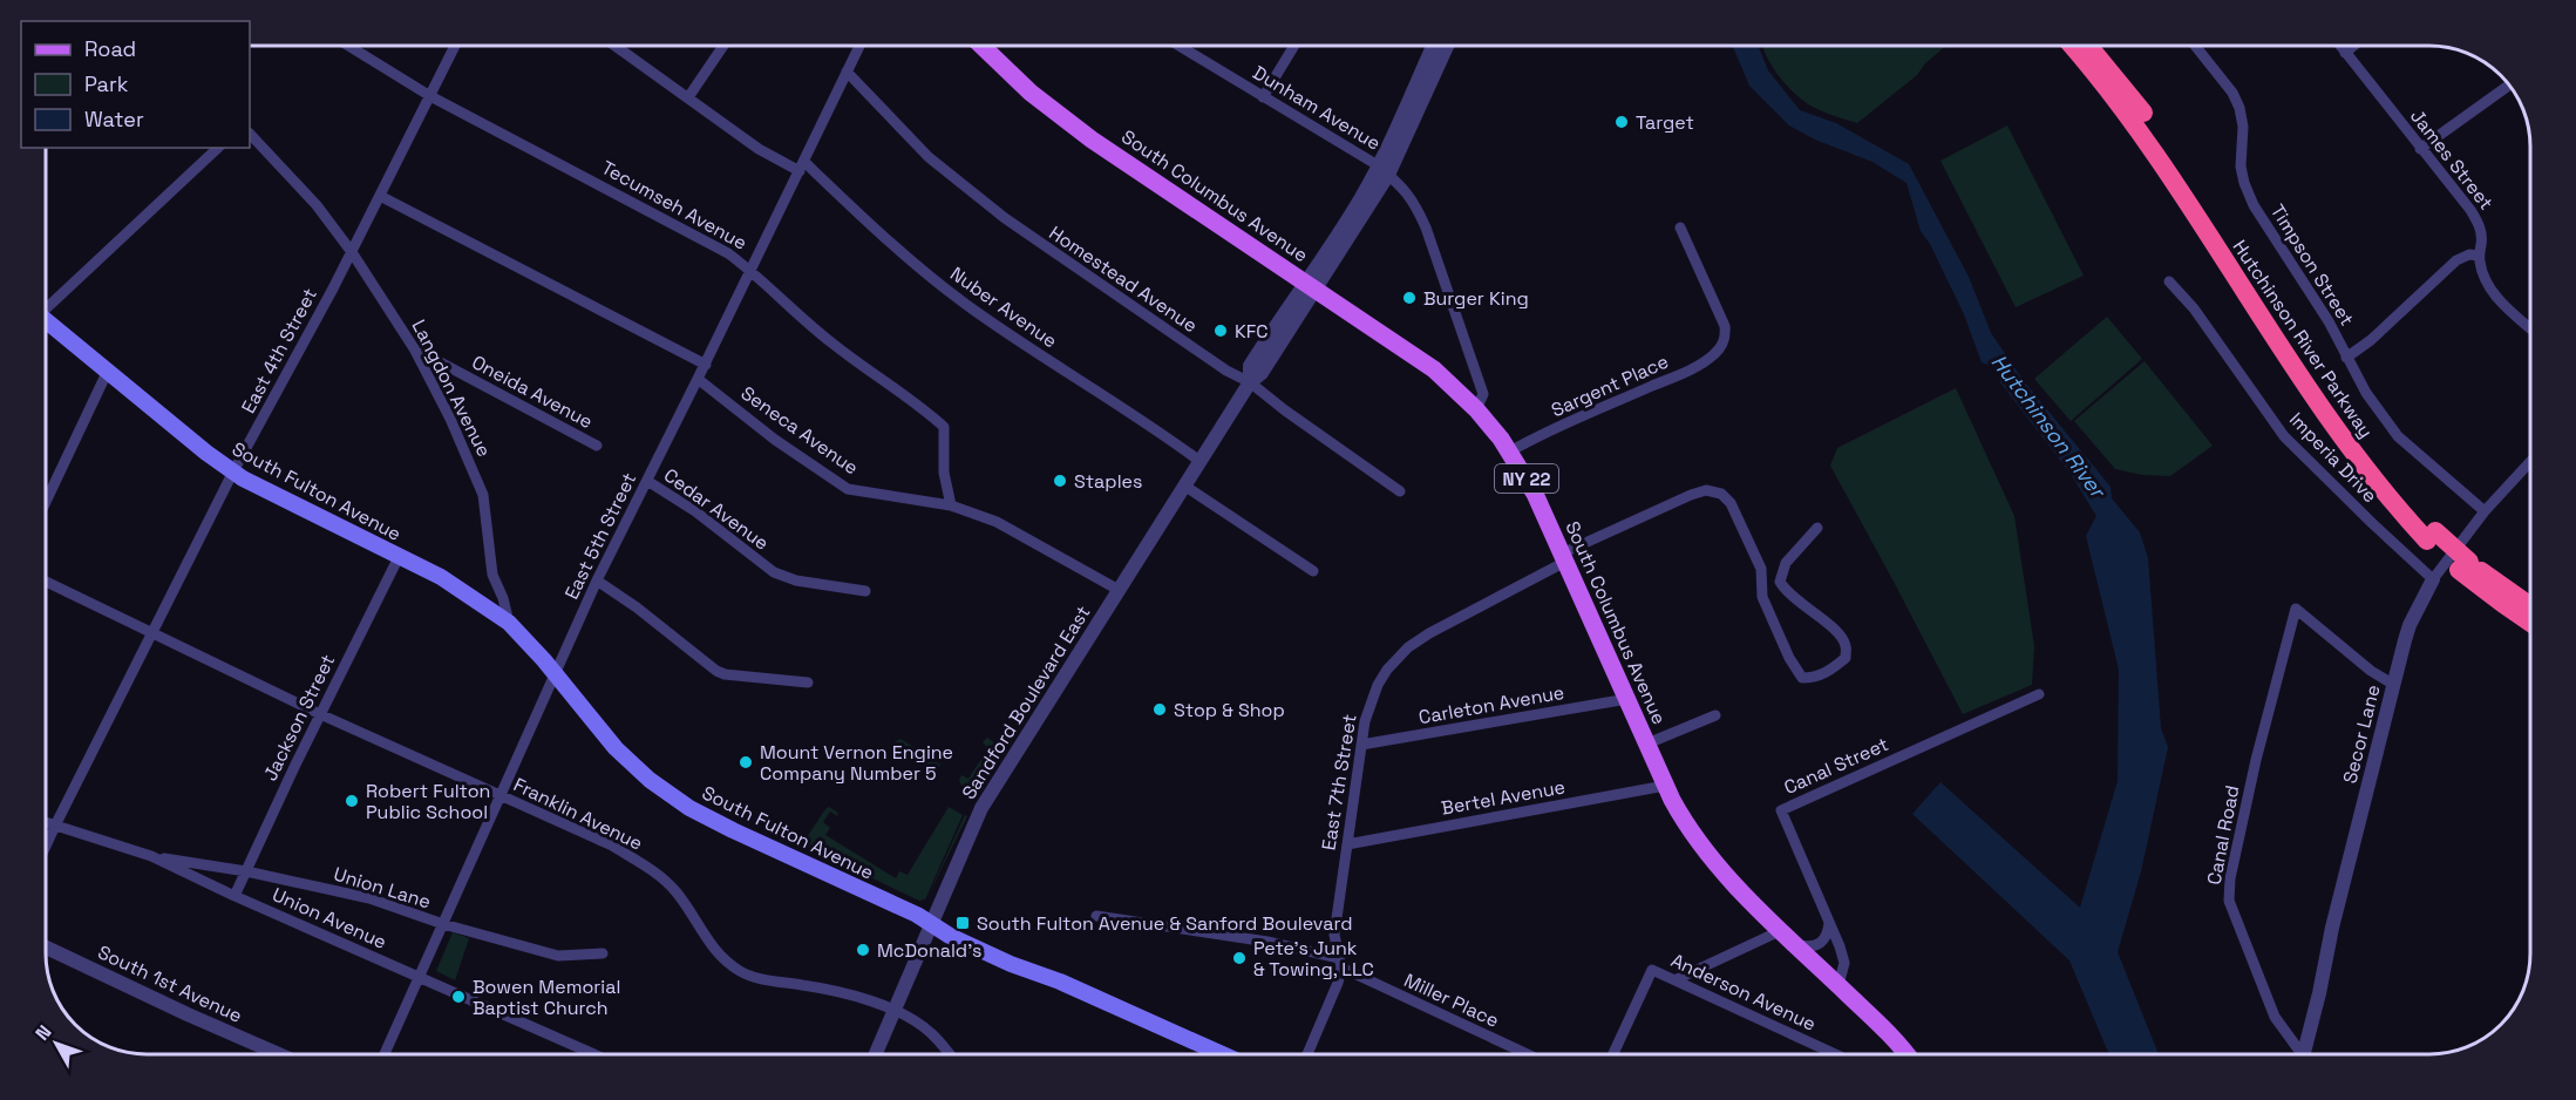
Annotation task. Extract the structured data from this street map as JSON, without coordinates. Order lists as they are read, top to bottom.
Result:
{
  "streets": {
    "highway": ["Hutchinson River Parkway"],
    "main road": ["South Columbus Avenue", "NY 22", "South Fulton Avenue"],
    "street": [
      "Dunham Avenue",
      "James Street",
      "Tecumseh Avenue",
      "Timpson Street",
      "Homestead Avenue",
      "Nuber Avenue",
      "East 4th Street",
      "Sargent Place",
      "Langdon Avenue",
      "Oneida Avenue",
      "Seneca Avenue",
      "Imperia Drive",
      "Cedar Avenue",
      "East 5th Street",
      "Sandford Boulevard East",
      "Carleton Avenue",
      "Jackson Street",
      "Secor Lane",
      "Canal Street",
      "East 7th Street",
      "Bertel Avenue",
      "Franklin Avenue",
      "Canal Road",
      "Union Lane",
      "Union Avenue",
      "South 1st Avenue",
      "Anderson Avenue",
      "Miller Place"
    ]
  },
  "crossings": [
    ["Dunham Avenue", "South Columbus Avenue"],
    ["Dunham Avenue", "Sandford Boulevard East"],
    ["South Columbus Avenue", "Sargent Place"],
    ["South Columbus Avenue", "Sandford Boulevard East"],
    ["South Columbus Avenue", "Carleton Avenue"],
    ["South Columbus Avenue", "Canal Street"],
    ["South Columbus Avenue", "East 7th Street"],
    ["South Columbus Avenue", "Bertel Avenue"],
    ["Tecumseh Avenue", "East 4th Street"],
    ["Tecumseh Avenue", "Seneca Avenue"],
    ["Tecumseh Avenue", "East 5th Street"],
    ["Timpson Street", "Secor Lane"],
    ["Homestead Avenue", "East 5th Street"],
    ["Homestead Avenue", "Sandford Boulevard East"],
    ["Nuber Avenue", "East 5th Street"],
    ["Nuber Avenue", "Sandford Boulevard East"],
    ["East 4th Street", "Langdon Avenue"],
    ["East 4th Street", "South Fulton Avenue"],
    ["East 4th Street", "Franklin Avenue"],
    ["East 4th Street", "Union Avenue"],
    ["Langdon Avenue", "Oneida Avenue"],
    ["Langdon Avenue", "South Fulton Avenue"],
    ["Seneca Avenue", "East 5th Street"],
    ["Seneca Avenue", "Sandford Boulevard East"],
    ["Imperia Drive", "Secor Lane"],
    ["South Fulton Avenue", "East 5th Street"],
    ["South Fulton Avenue", "Sandford Boulevard East"],
    ["South Fulton Avenue", "Jackson Street"],
    ["Cedar Avenue", "East 5th Street"],
    ["East 5th Street", "Franklin Avenue"],
    ["East 5th Street", "Union Lane"],
    ["East 5th Street", "Union Avenue"],
    ["Sandford Boulevard East", "Franklin Avenue"],
    ["Carleton Avenue", "East 7th Street"],
    ["Jackson Street", "Franklin Avenue"],
    ["Jackson Street", "Union Lane"],
    ["Jackson Street", "Union Avenue"],
    ["Secor Lane", "Canal Road"],
    ["East 7th Street", "Bertel Avenue"],
    ["East 7th Street", "Miller Place"],
    ["Union Lane", "Union Avenue"]
  ],
  "water": ["Hutchinson River"],
  "places": {
    "other": [
      "Target",
      "Burger King",
      "KFC",
      "Staples",
      "Stop & Shop",
      "Mount Vernon Engine Company Number 5",
      "Robert Fulton Public School",
      "McDonald's",
      "Pete's Junk & Towing, LLC",
      "Bowen Memorial Baptist Church"
    ],
    "transit": ["South Fulton Avenue & Sanford Boulevard"]
  },
  "legend": ["Road", "Park", "Water"],
  "north": "top left"
}
